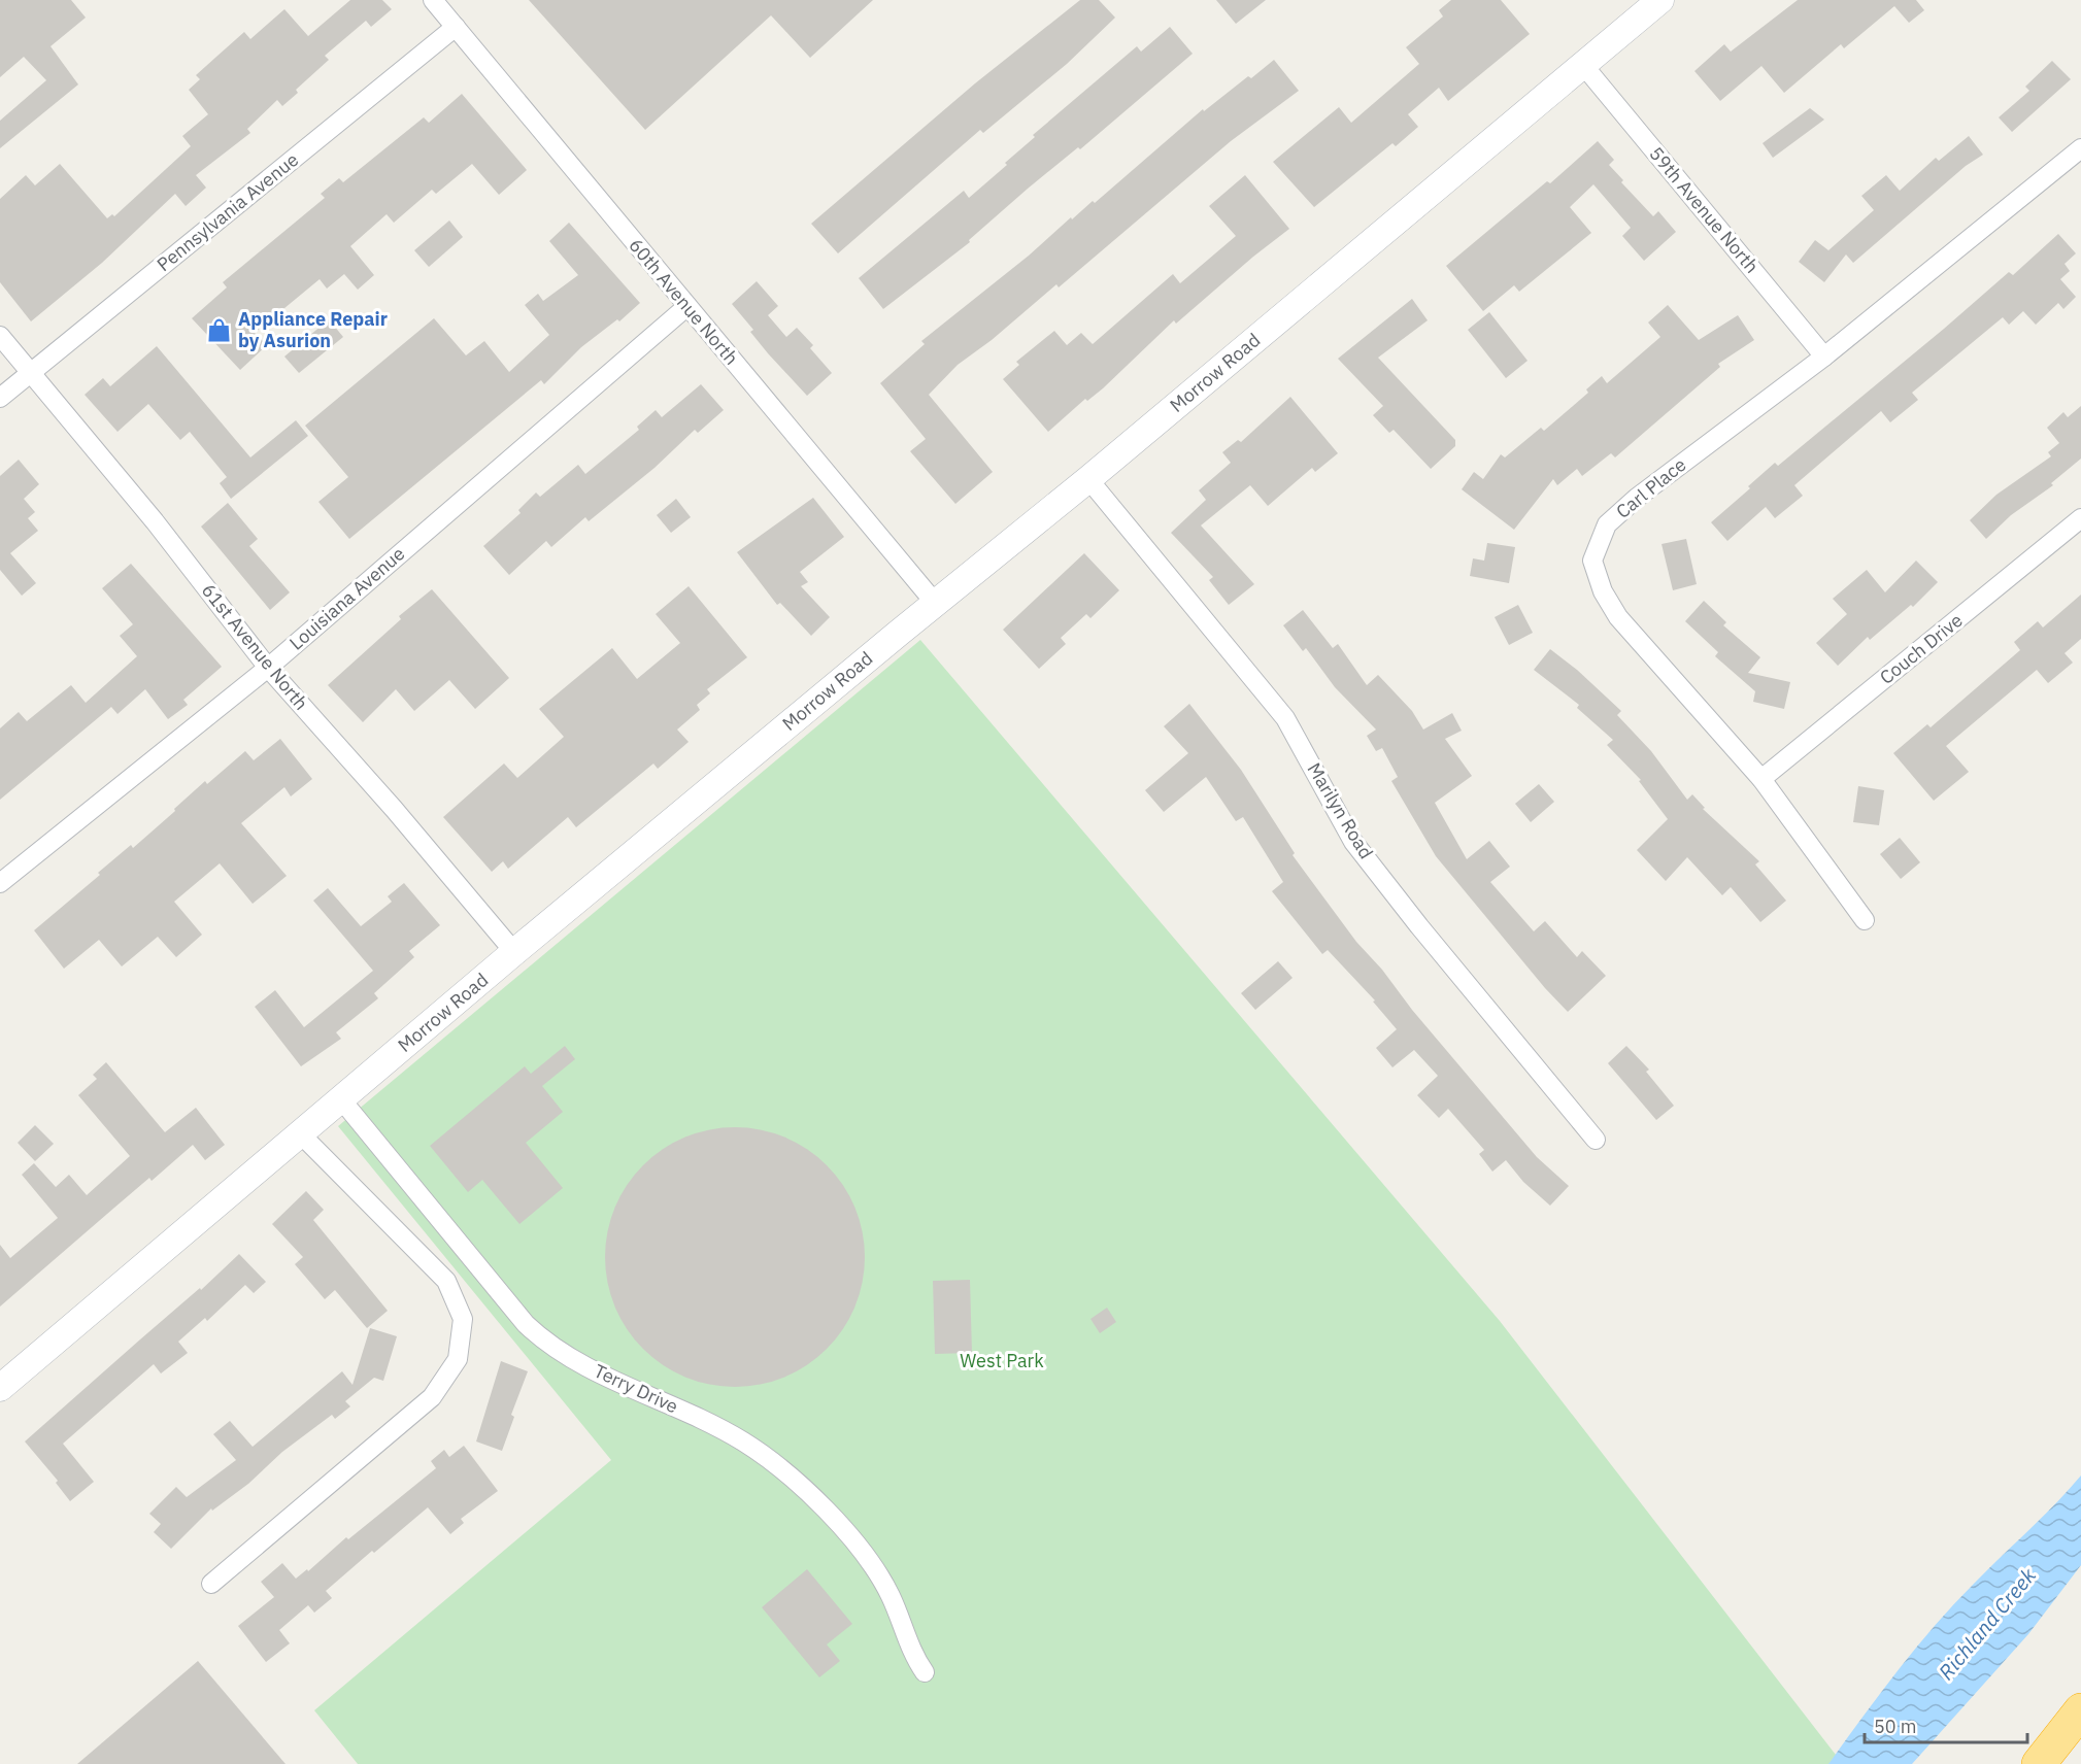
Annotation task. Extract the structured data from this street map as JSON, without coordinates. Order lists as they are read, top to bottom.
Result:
{
  "streets": {
    "street": [
      "59th Avenue North",
      "Pennsylvania Avenue",
      "60th Avenue North",
      "Morrow Road",
      "Carl Place",
      "Louisiana Avenue",
      "61st Avenue North",
      "Couch Drive",
      "Marilyn Road",
      "Terry Drive"
    ]
  },
  "crossings": [
    ["59th Avenue North", "Morrow Road"],
    ["59th Avenue North", "Carl Place"],
    ["Pennsylvania Avenue", "60th Avenue North"],
    ["Pennsylvania Avenue", "61st Avenue North"],
    ["60th Avenue North", "Morrow Road"],
    ["60th Avenue North", "Louisiana Avenue"],
    ["Morrow Road", "61st Avenue North"],
    ["Morrow Road", "Marilyn Road"],
    ["Morrow Road", "Terry Drive"],
    ["Carl Place", "Couch Drive"],
    ["Louisiana Avenue", "61st Avenue North"]
  ],
  "water": ["Richland Creek"],
  "parks": ["West Park"],
  "places": {
    "shop": ["Appliance Repair by Asurion"]
  },
  "scale_bar": "50 m"
}
